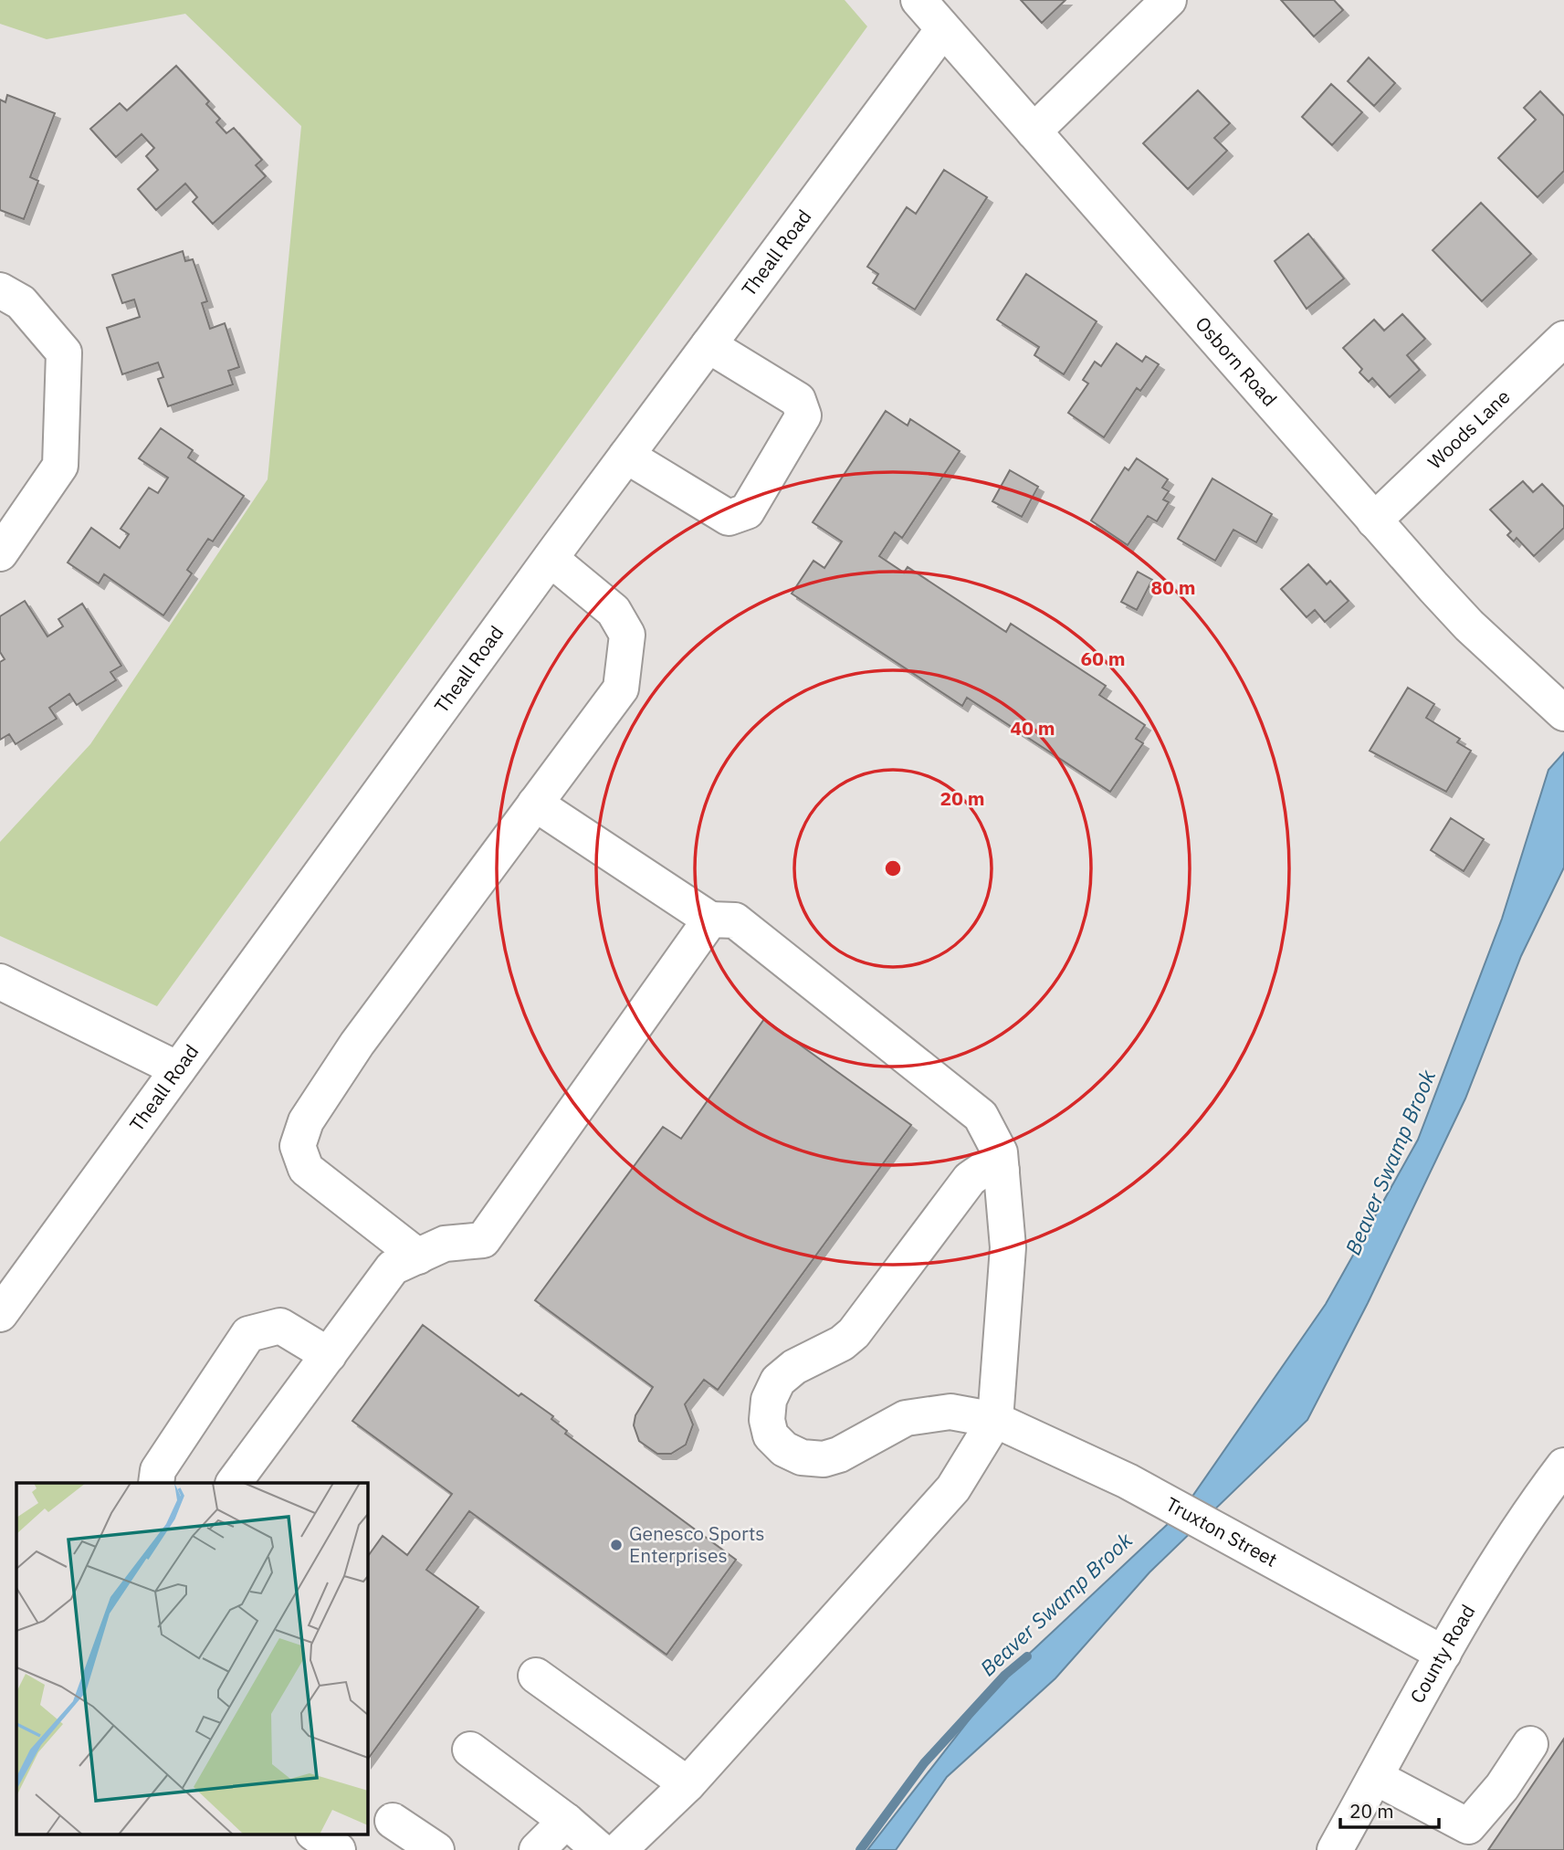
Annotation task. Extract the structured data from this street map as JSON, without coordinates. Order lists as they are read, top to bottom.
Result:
{
  "streets": {
    "street": [
      "Theall Road",
      "Osborn Road",
      "Woods Lane",
      "Truxton Street",
      "County Road"
    ]
  },
  "crossings": [
    ["Theall Road", "Osborn Road"],
    ["Osborn Road", "Woods Lane"],
    ["Truxton Street", "County Road"]
  ],
  "water": ["Beaver Swamp Brook"],
  "places": ["Genesco Sports Enterprises"],
  "scale_bar": "20 m",
  "rings": [
    "80 m",
    "60 m",
    "40 m",
    "20 m"
  ]
}
